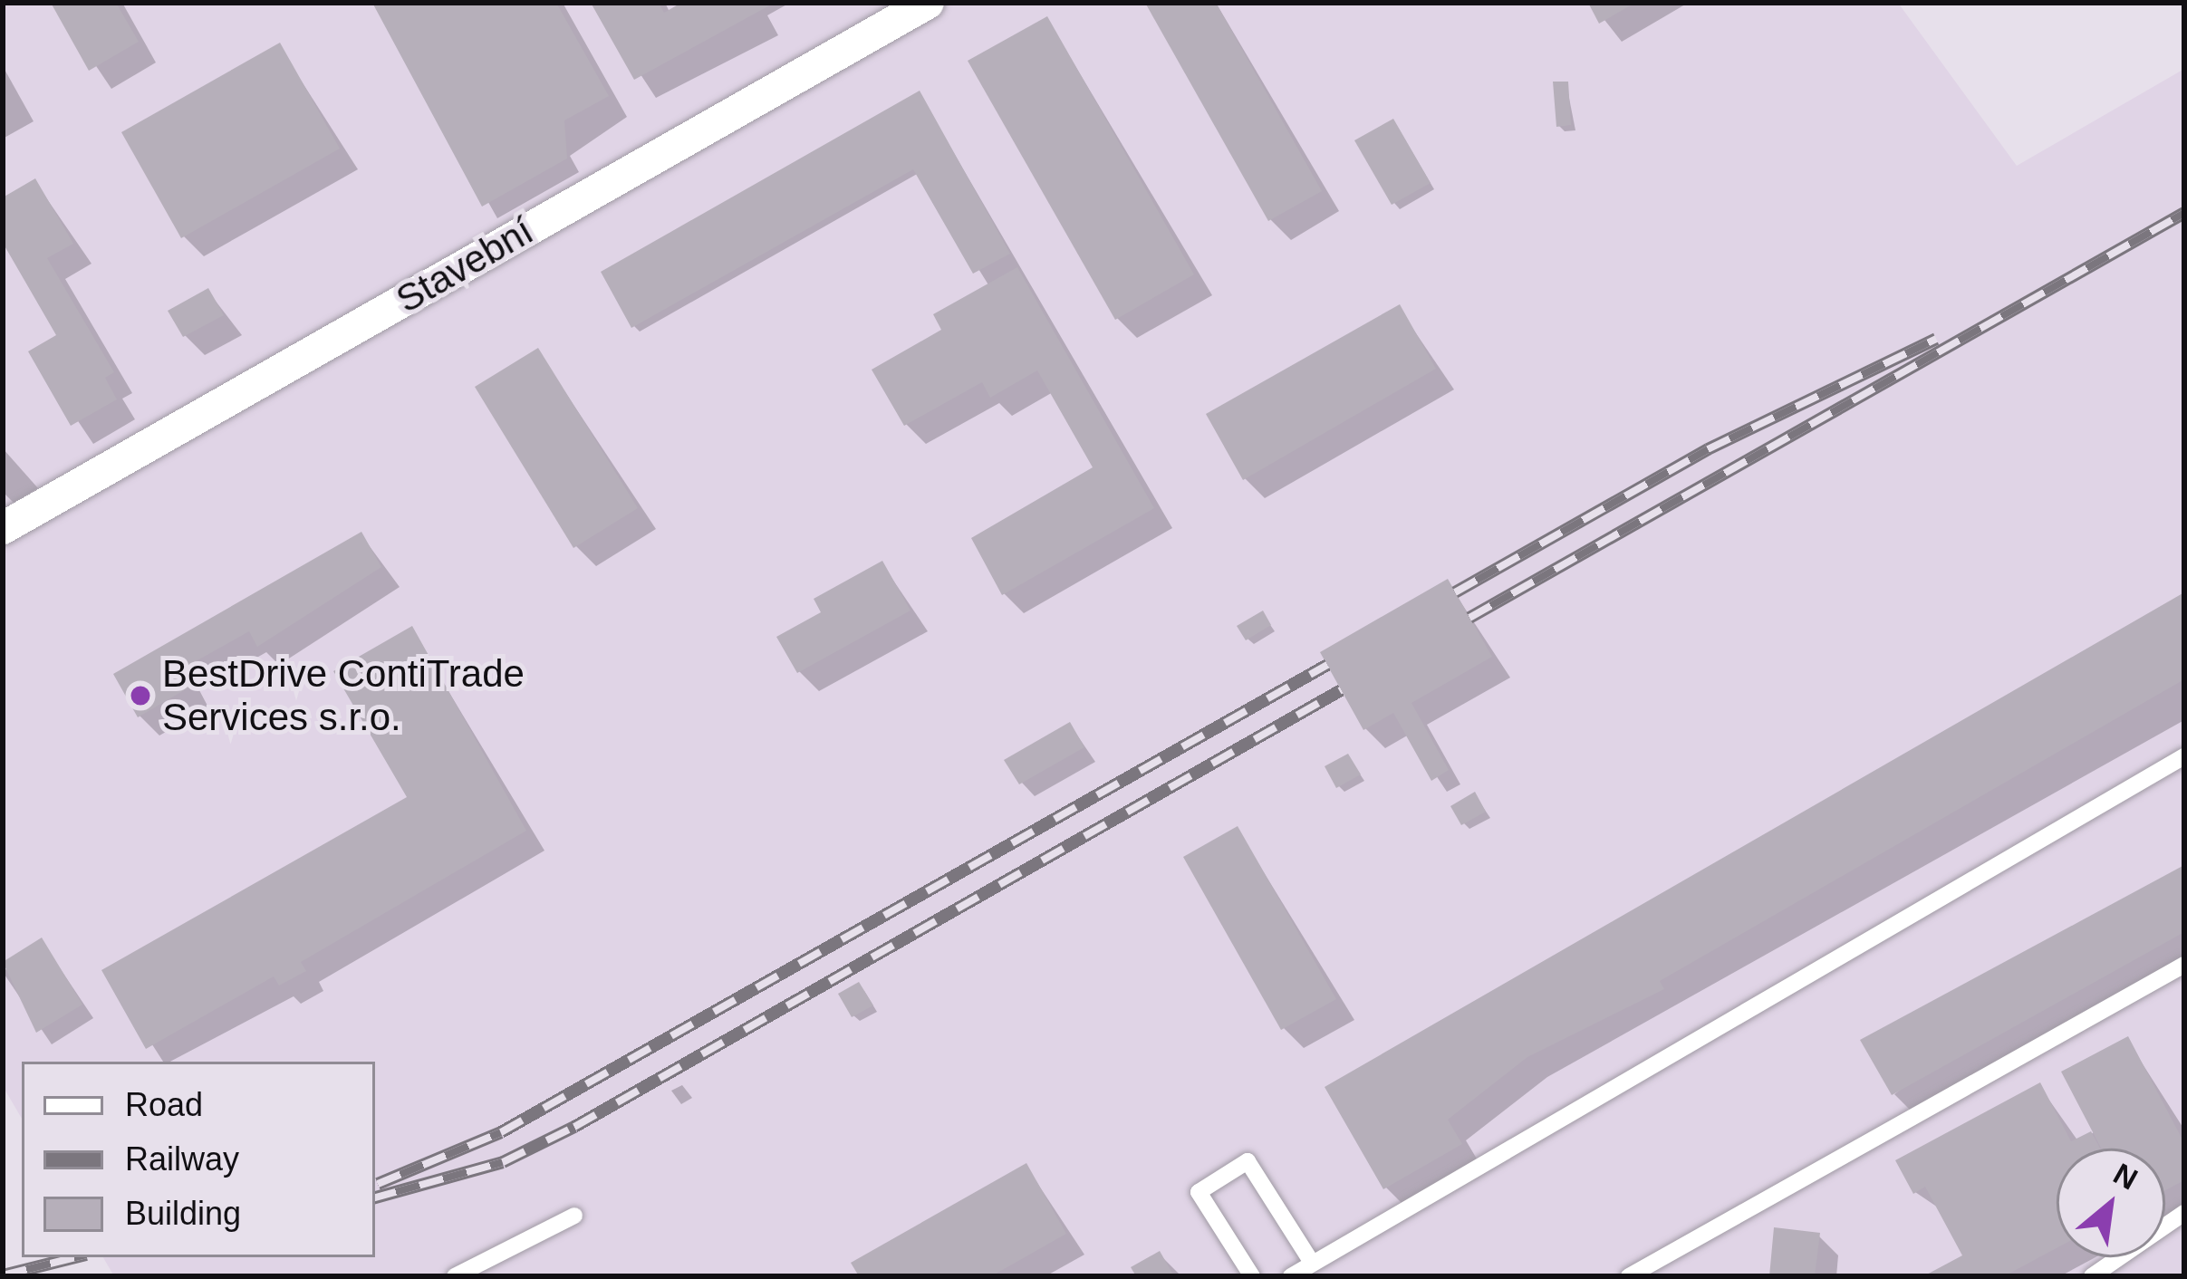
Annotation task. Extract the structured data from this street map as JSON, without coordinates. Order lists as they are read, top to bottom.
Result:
{
  "streets": {
    "street": ["Stavební"]
  },
  "places": ["BestDrive ContiTrade Services s.r.o."],
  "legend": ["Road", "Railway", "Building"],
  "north": "top right"
}
